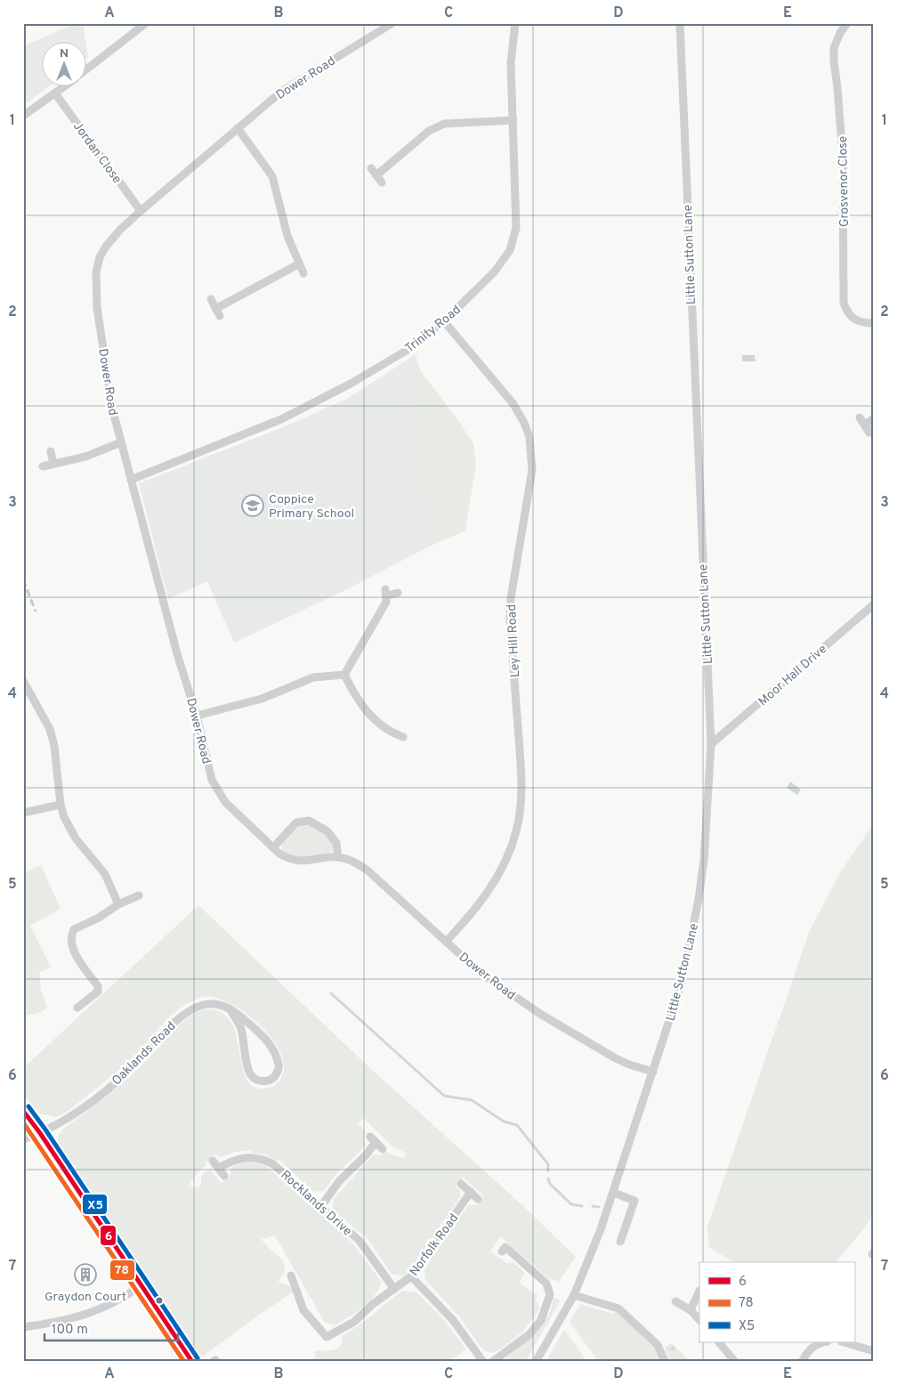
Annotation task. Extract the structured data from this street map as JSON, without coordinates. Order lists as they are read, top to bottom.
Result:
{
  "streets": {
    "street": [
      "Dower Road",
      "Jordan Close",
      "Grosvenor Close",
      "Little Sutton Lane",
      "Trinity Road",
      "Ley Hill Road",
      "Moor Hall Drive",
      "Oaklands Road",
      "Rocklands Drive",
      "Norfolk Road"
    ]
  },
  "crossings": [
    ["Dower Road", "Jordan Close"],
    ["Dower Road", "Little Sutton Lane"],
    ["Dower Road", "Trinity Road"],
    ["Dower Road", "Ley Hill Road"],
    ["Little Sutton Lane", "Moor Hall Drive"],
    ["Trinity Road", "Ley Hill Road"],
    ["Rocklands Drive", "Norfolk Road"]
  ],
  "places": {
    "school or university": ["Coppice Primary School"],
    "building": ["Graydon Court"]
  },
  "lines": ["transit line X5", "transit line 6", "transit line 78"],
  "legend": ["6", "78", "X5"],
  "scale_bar": "100 m",
  "north": "top",
  "grid": {
    "columns": [
      "A",
      "B",
      "C",
      "D",
      "E"
    ],
    "rows": [
      "1",
      "2",
      "3",
      "4",
      "5",
      "6",
      "7"
    ]
  }
}
